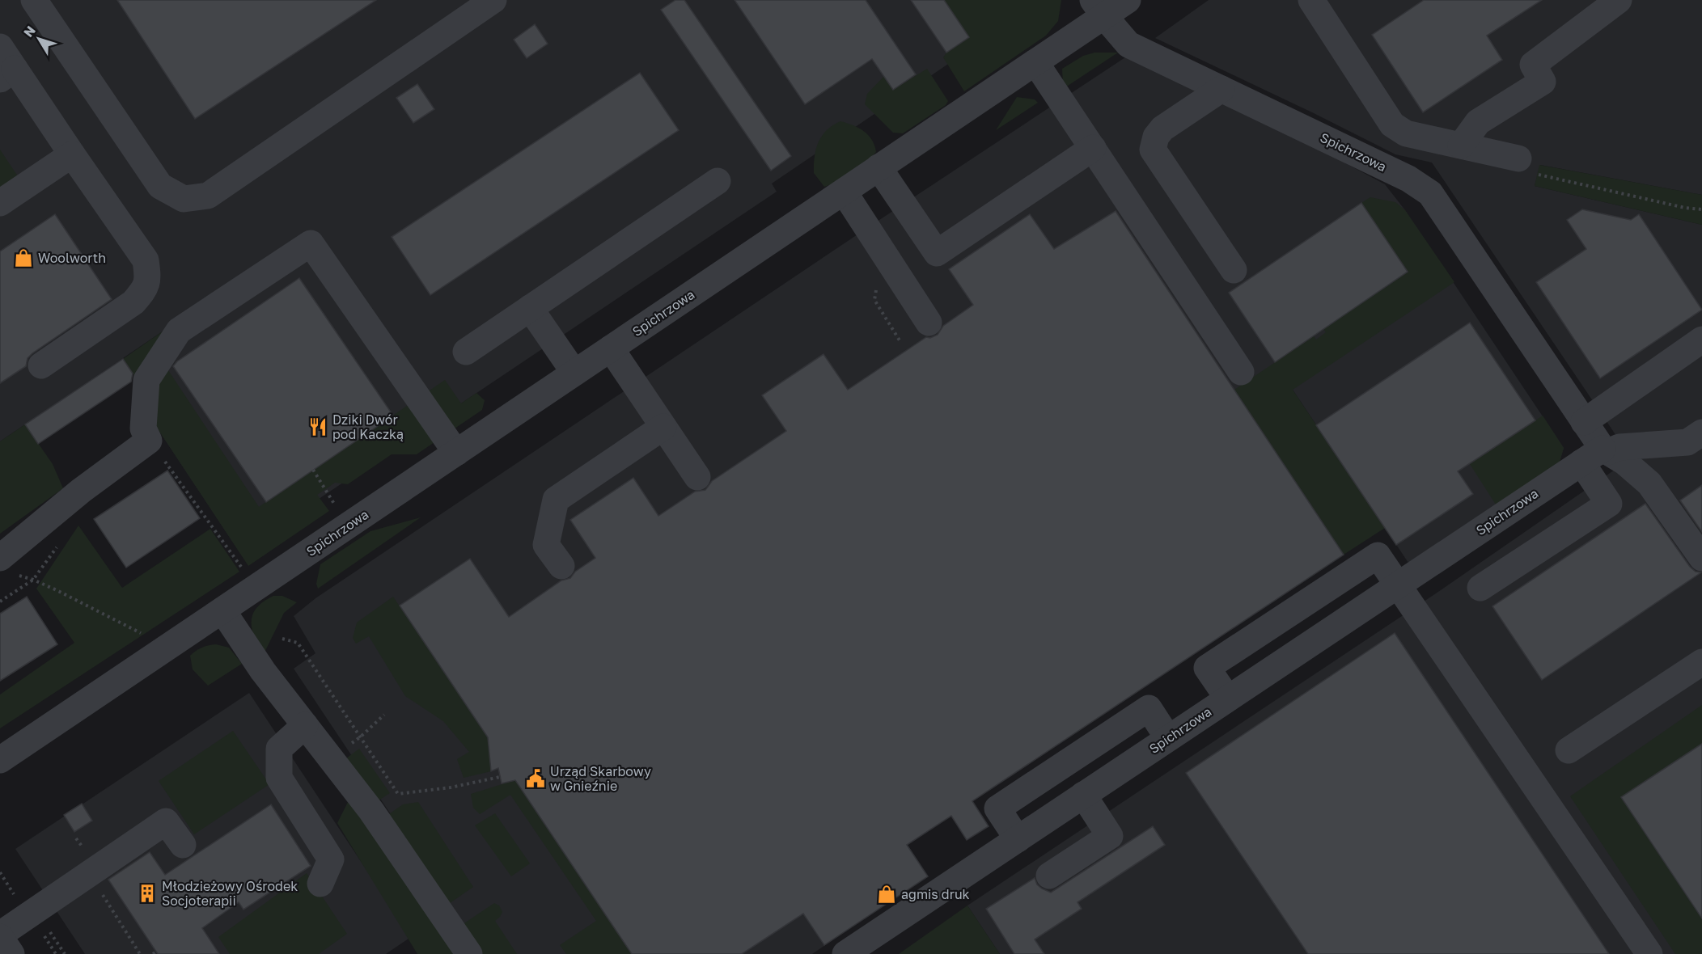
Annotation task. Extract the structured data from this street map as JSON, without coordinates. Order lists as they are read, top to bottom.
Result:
{
  "streets": {
    "street": ["Spichrzowa"]
  },
  "places": {
    "shop": ["Woolworth", "agmis druk"],
    "restaurant": ["Dziki Dwór pod Kaczką"],
    "public building": ["Urząd Skarbowy w Gnieźnie"],
    "building": ["Młodzieżowy Ośrodek Socjoterapii"]
  },
  "north": "top left"
}
